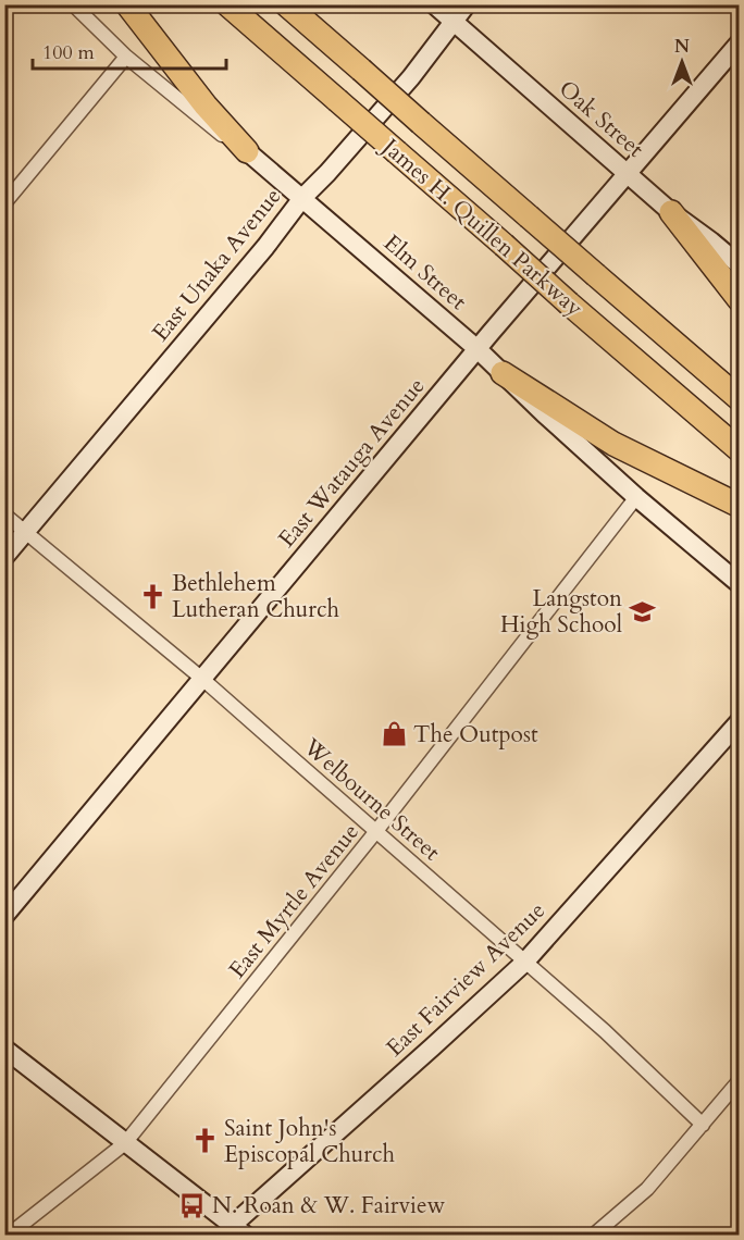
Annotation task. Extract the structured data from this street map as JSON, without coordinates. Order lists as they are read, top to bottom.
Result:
{
  "streets": {
    "highway": ["James H. Quillen Parkway"],
    "main road": [
      "Oak Street",
      "East Unaka Avenue",
      "Elm Street",
      "East Watauga Avenue",
      "East Fairview Avenue"
    ],
    "street": ["Welbourne Street", "East Myrtle Avenue"]
  },
  "crossings": [
    ["Oak Street", "East Unaka Avenue"],
    ["Oak Street", "East Watauga Avenue"],
    ["East Unaka Avenue", "Elm Street"],
    ["East Unaka Avenue", "Welbourne Street"],
    ["Elm Street", "East Watauga Avenue"],
    ["Elm Street", "East Myrtle Avenue"],
    ["East Watauga Avenue", "Welbourne Street"],
    ["Welbourne Street", "East Myrtle Avenue"],
    ["Welbourne Street", "East Fairview Avenue"]
  ],
  "places": {
    "church": ["Bethlehem Lutheran Church", "Saint John's Episcopal Church"],
    "school or university": ["Langston High School"],
    "shop": ["The Outpost"],
    "bus stop": ["N. Roan & W. Fairview"]
  },
  "scale_bar": "100 m",
  "north": "top"
}
